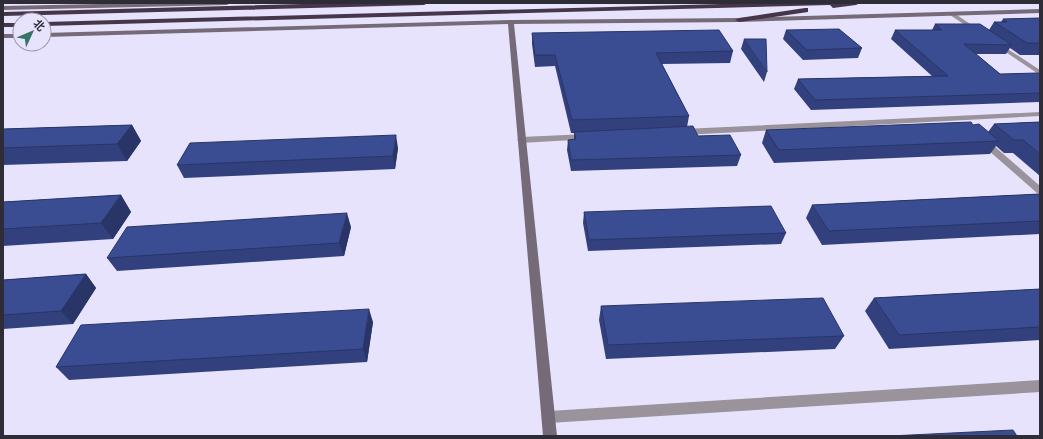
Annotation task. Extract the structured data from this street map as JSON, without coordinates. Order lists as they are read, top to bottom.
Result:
{
  "north": "top right"
}
